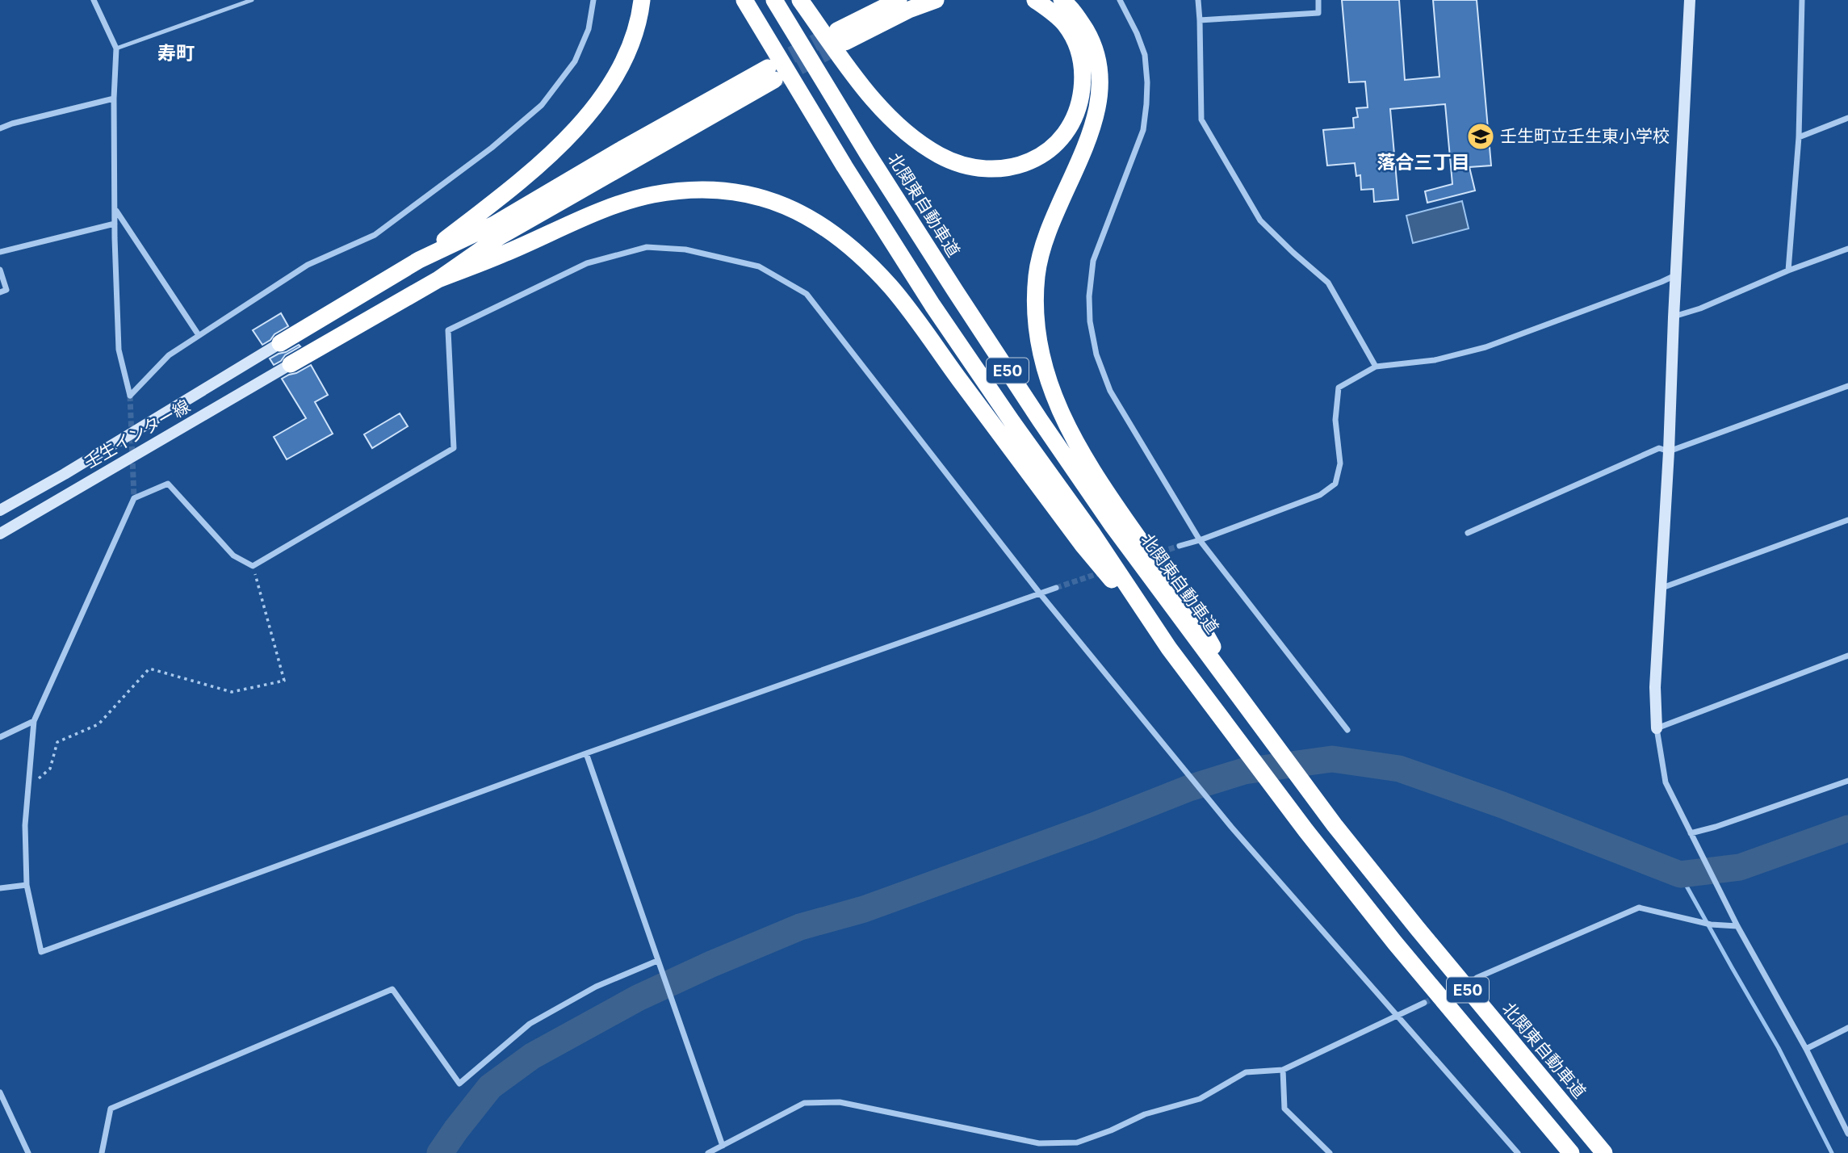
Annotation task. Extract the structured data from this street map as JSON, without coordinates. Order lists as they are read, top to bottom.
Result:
{
  "streets": {
    "highway": ["北関東自動車道", "E50"],
    "street": ["壬生インター線"]
  },
  "districts": ["寿町", "落合三丁目"],
  "places": {
    "school or university": ["壬生町立壬生東小学校"]
  }
}
